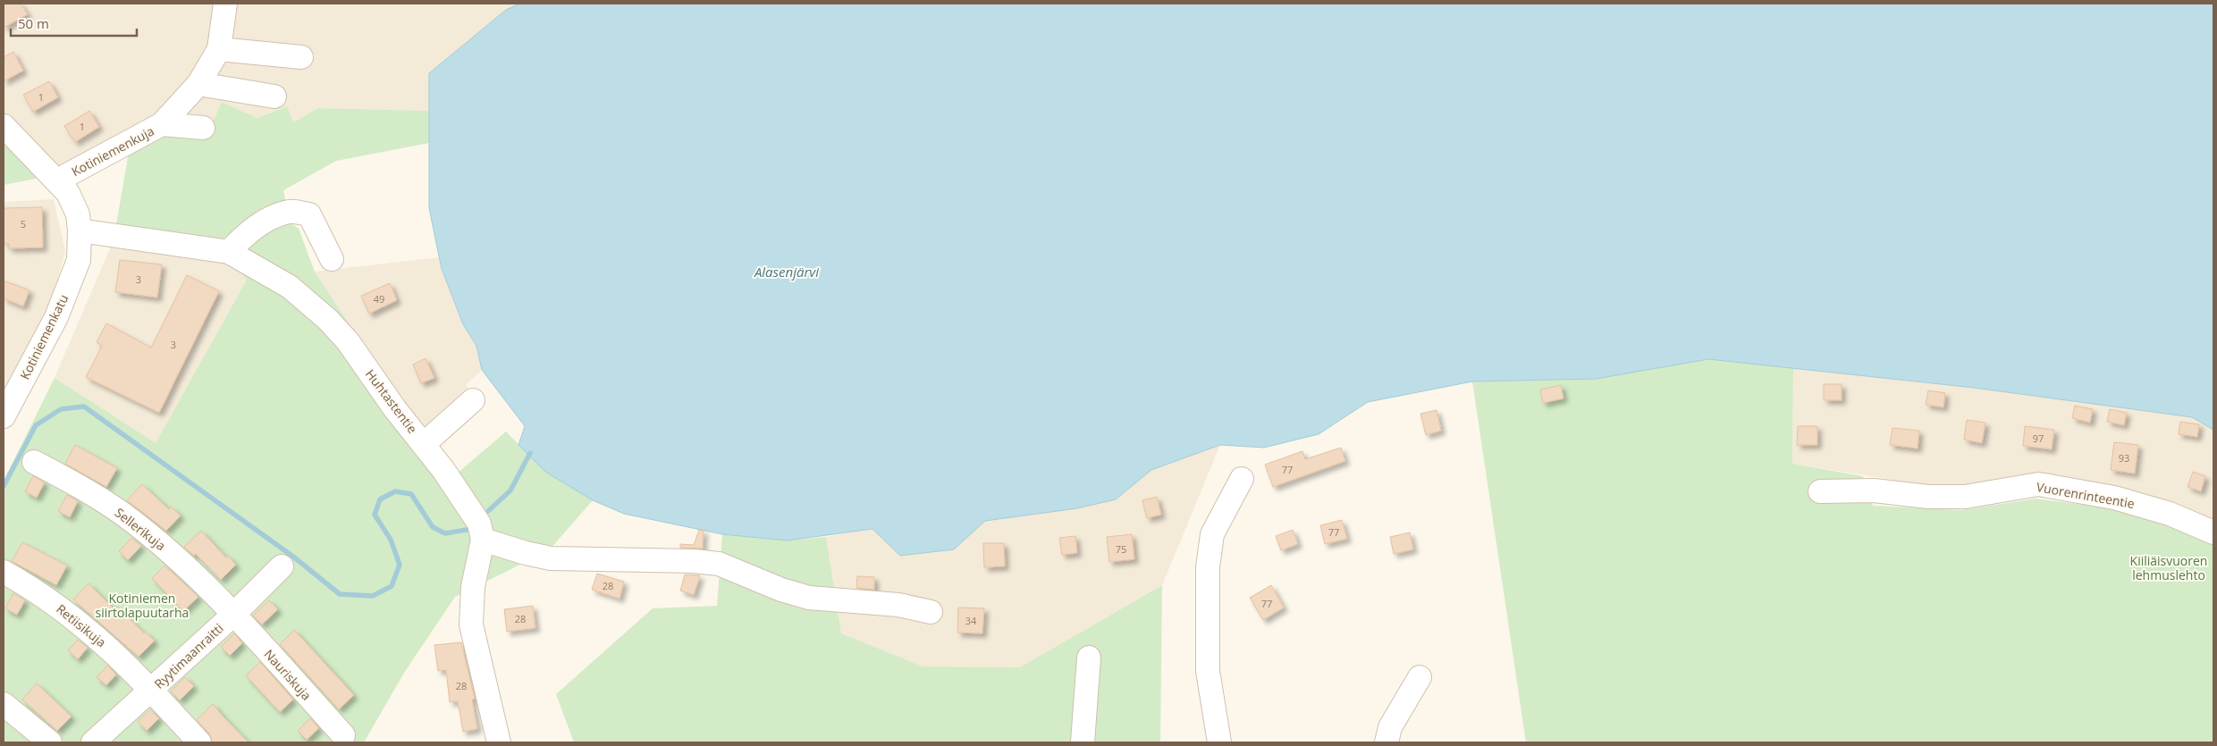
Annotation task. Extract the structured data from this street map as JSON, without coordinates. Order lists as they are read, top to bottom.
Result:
{
  "streets": {
    "street": [
      "Kotiniemenkuja",
      "Kotiniemenkatu",
      "Huhtastentie",
      "Vuorenrinteentie",
      "Sellerikuja",
      "Retiisikuja",
      "Ryytimaanraitti",
      "Nauriskuja"
    ]
  },
  "crossings": [
    ["Kotiniemenkuja", "Kotiniemenkatu"],
    ["Kotiniemenkatu", "Huhtastentie"],
    ["Sellerikuja", "Ryytimaanraitti"],
    ["Sellerikuja", "Nauriskuja"],
    ["Retiisikuja", "Ryytimaanraitti"],
    ["Ryytimaanraitti", "Nauriskuja"]
  ],
  "water": ["Alasenjärvi"],
  "parks": ["Kiiliäisvuoren lehmuslehto", "Kotiniemen siirtolapuutarha"],
  "house_numbers": [
    "1",
    "1",
    "5",
    "3",
    "49",
    "3",
    "97",
    "93",
    "77",
    "77",
    "75",
    "28",
    "77",
    "28",
    "34",
    "28"
  ],
  "scale_bar": "50 m"
}
